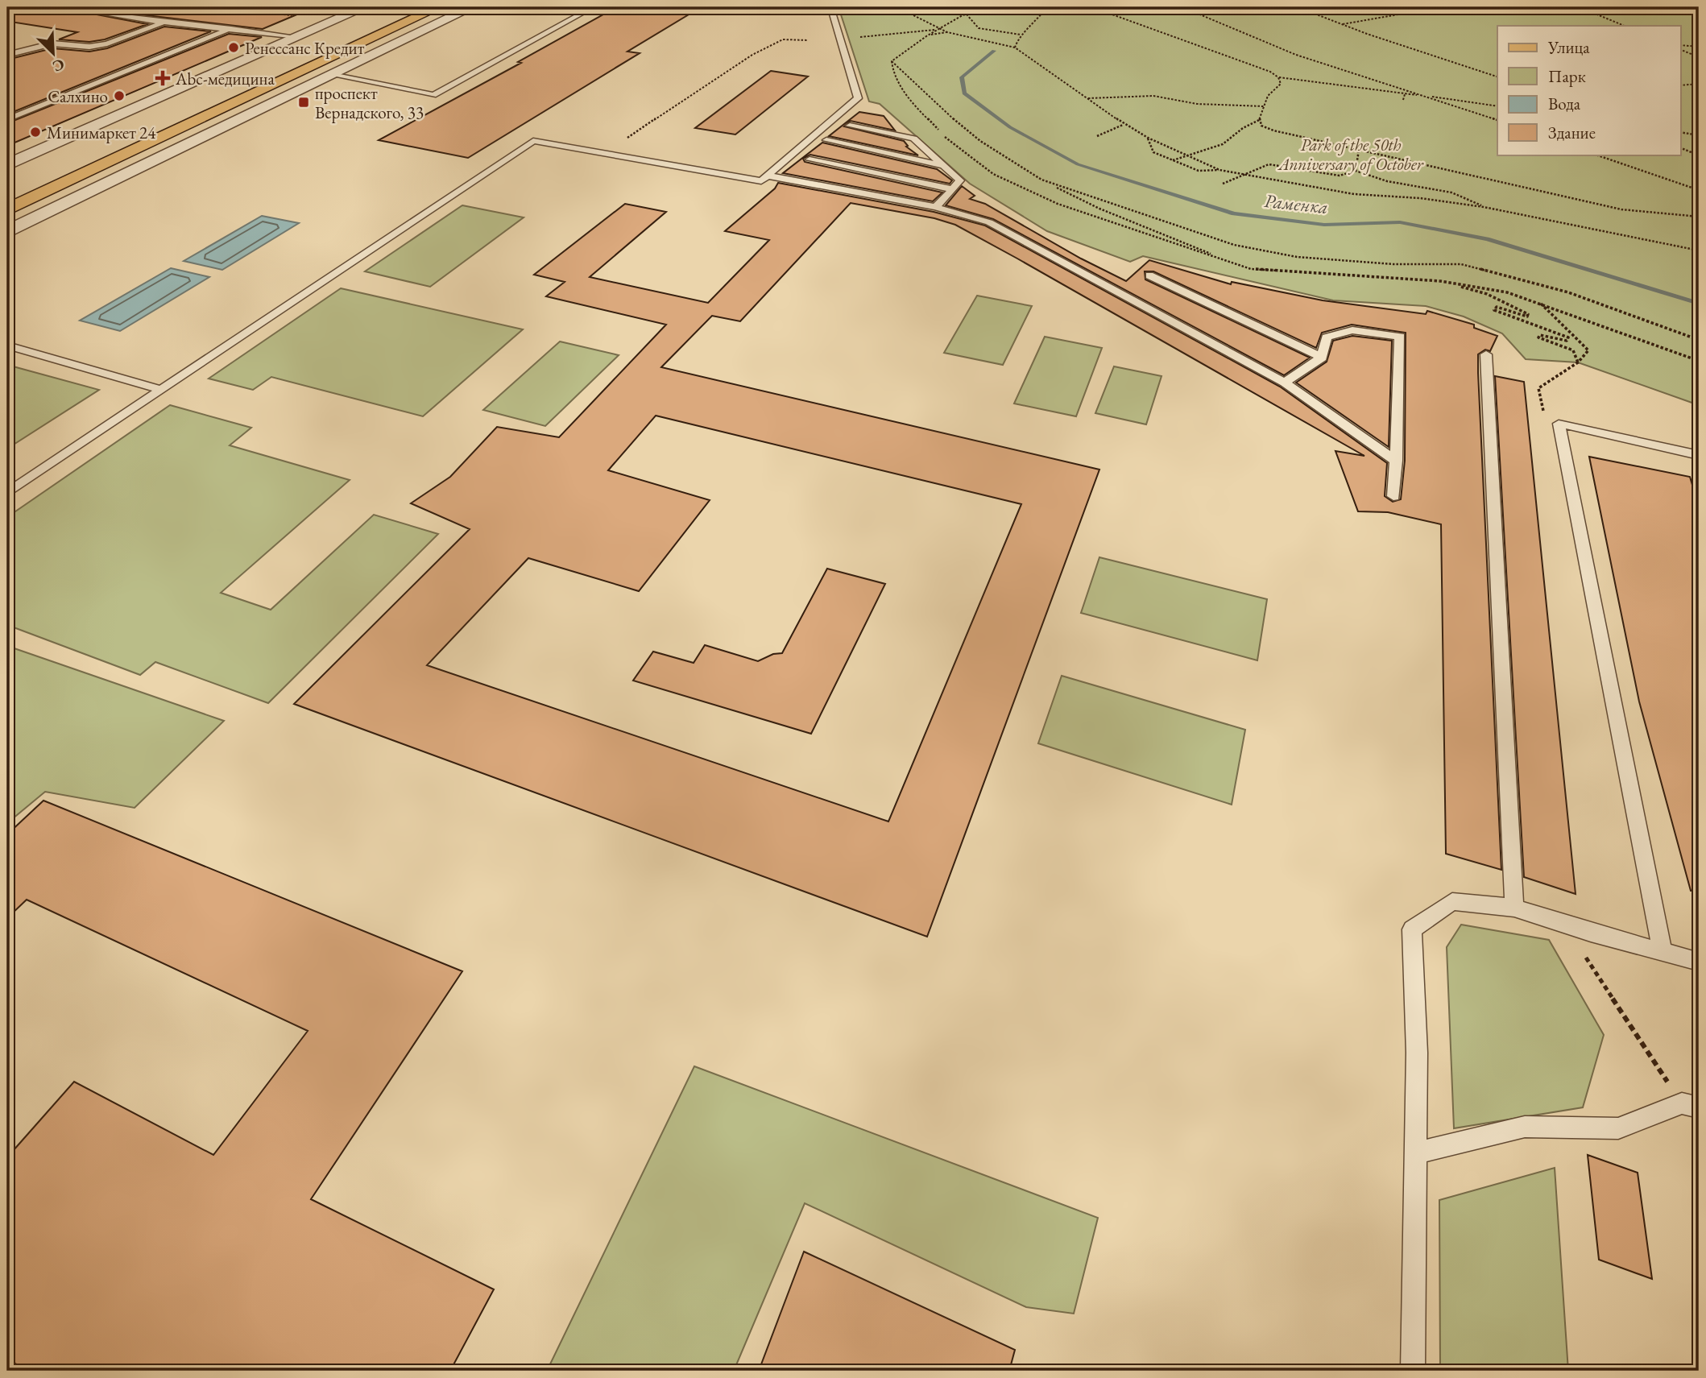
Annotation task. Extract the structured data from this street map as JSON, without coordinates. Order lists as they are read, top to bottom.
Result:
{
  "water": ["Раменка"],
  "parks": ["Park of the 50th Anniversary of October"],
  "places": {
    "other": ["Ренессанс Кредит", "Салхино", "Минимаркет 24"],
    "health": ["Abc-медицина"],
    "transit": ["проспект Вернадского, 33"]
  },
  "legend": [
    "Улица",
    "Парк",
    "Вода",
    "Здание"
  ],
  "north": "bottom right"
}
